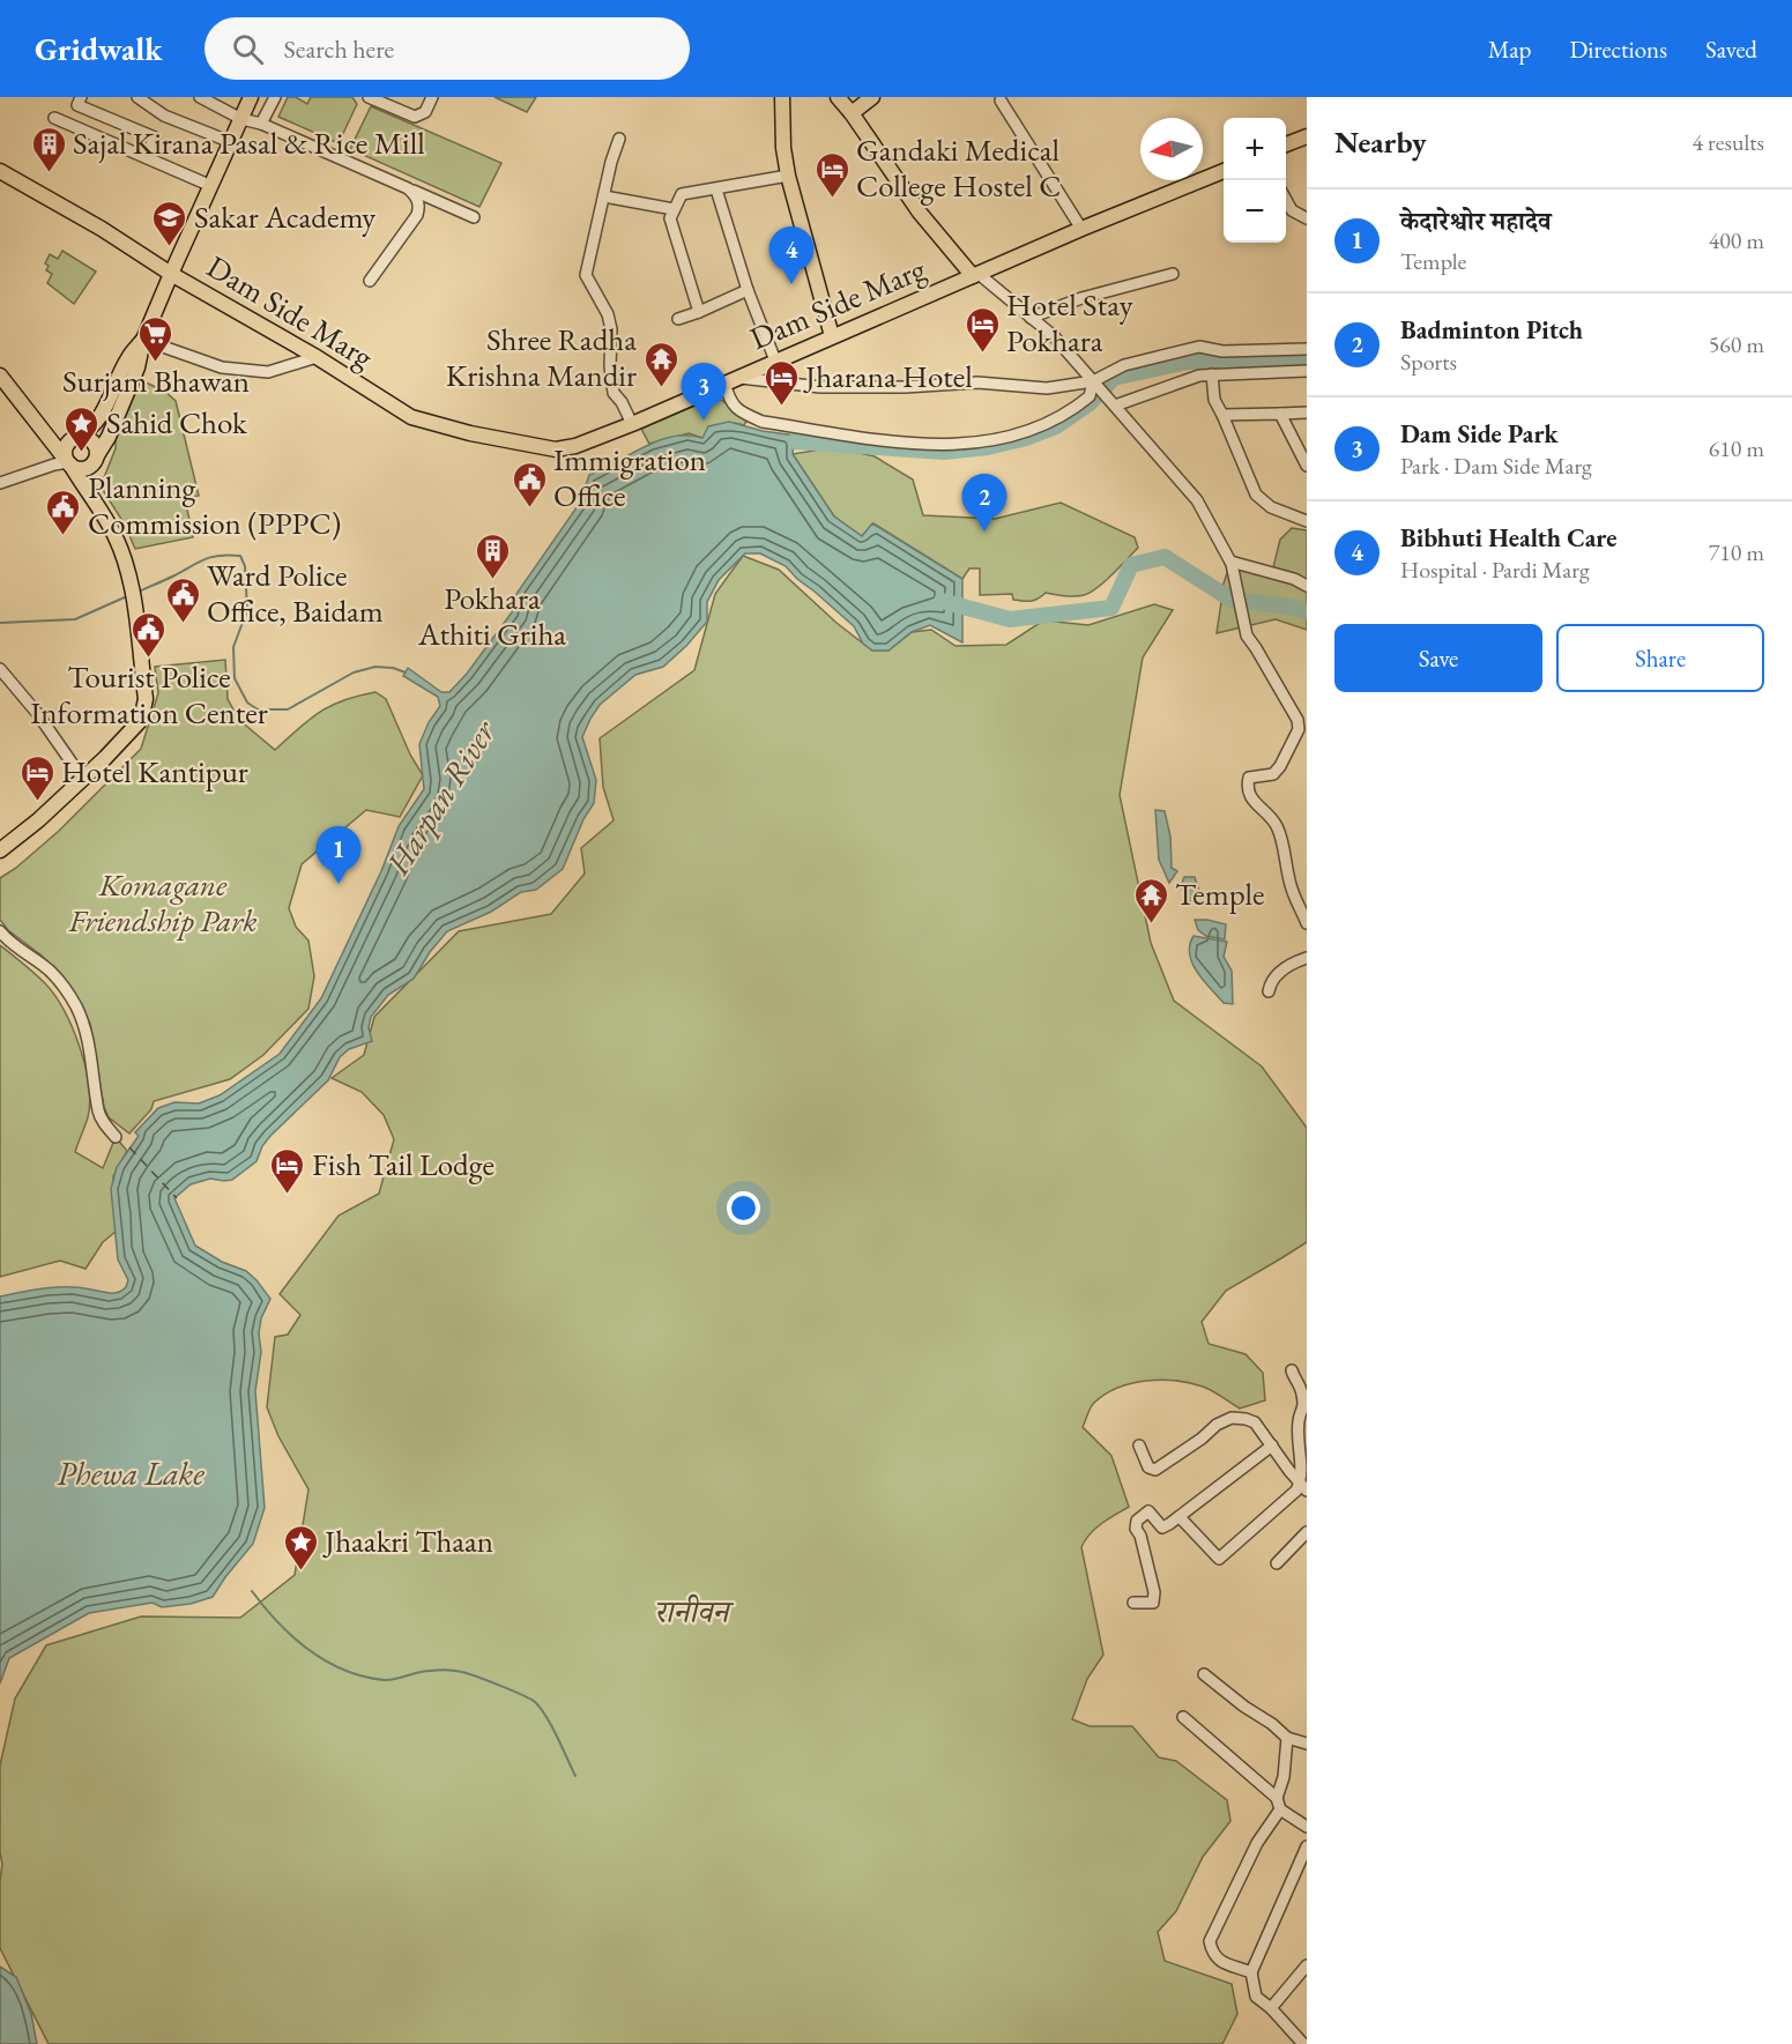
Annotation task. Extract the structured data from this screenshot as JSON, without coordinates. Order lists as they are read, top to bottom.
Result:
{
  "streets": {
    "main road": ["Dam Side Marg"]
  },
  "water": ["Harpan River", "Phewa Lake"],
  "parks": ["Komagane Friendship Park", "रानीवन"],
  "places": {
    "building": ["Sajal Kirana Pasal & Rice Mill", "Pokhara Athiti Griha"],
    "hotel": [
      "Gandaki Medical College Hostel C",
      "Hotel Stay Pokhara",
      "Jharana Hotel",
      "Hotel Kantipur",
      "Fish Tail Lodge"
    ],
    "school or university": ["Sakar Academy"],
    "supermarket": ["Surjam Bhawan"],
    "temple": ["Shree Radha Krishna Mandir", "Temple"],
    "place": ["Sahid Chok", "Jhaakri Thaan"],
    "public building": [
      "Immigration Office",
      "Planning Commission (PPPC)",
      "Ward Police Office, Baidam",
      "Tourist Police Information Center"
    ]
  },
  "north": "left",
  "page": {
    "header": "Gridwalk",
    "search": "Search here",
    "nav": ["Map", "Directions", "Saved"],
    "heading": ["Nearby", "4 results"],
    "map_buttons": ["+", "−"],
    "list": [
      {
        "mark": "1",
        "name": "केदारेश्वोर महादेव",
        "note": "Temple",
        "value": "400 m"
      },
      {
        "mark": "2",
        "name": "Badminton Pitch",
        "note": "Sports",
        "value": "560 m"
      },
      {
        "mark": "3",
        "name": "Dam Side Park",
        "note": "Park · Dam Side Marg",
        "value": "610 m"
      },
      {
        "mark": "4",
        "name": "Bibhuti Health Care",
        "note": "Hospital · Pardi Marg",
        "value": "710 m"
      }
    ],
    "pins": [
      "4",
      "3",
      "2",
      "1"
    ],
    "buttons": ["Save", "Share"]
  }
}
